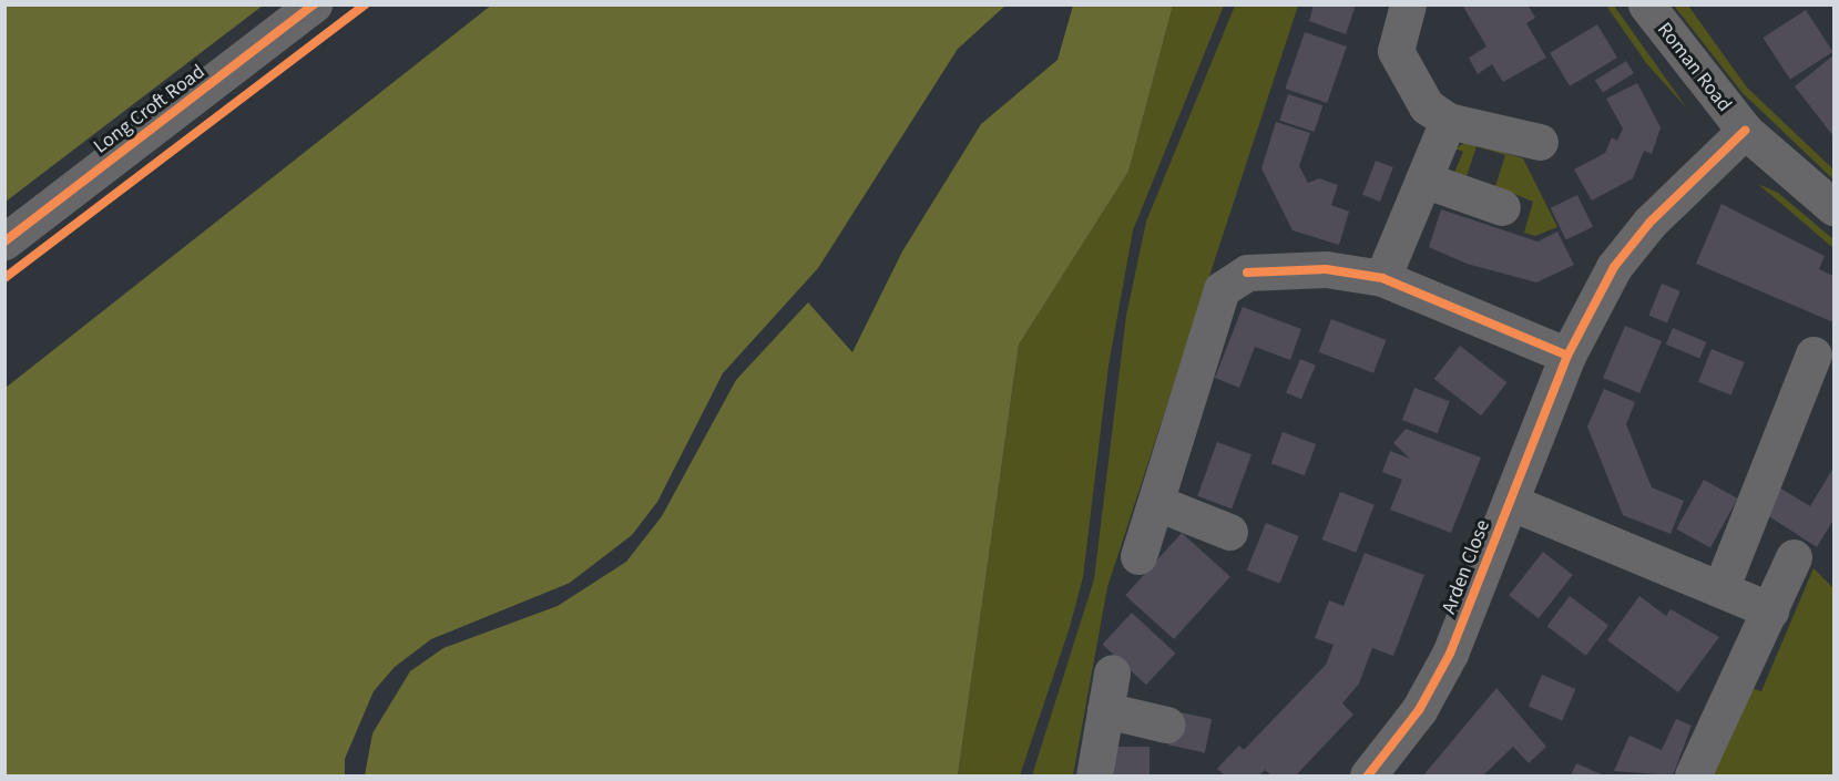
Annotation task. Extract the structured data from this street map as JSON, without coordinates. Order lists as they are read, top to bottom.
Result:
{
  "streets": {
    "street": ["Roman Road", "Long Croft Road", "Arden Close"]
  },
  "crossings": [
    ["Roman Road", "Arden Close"]
  ]
}
